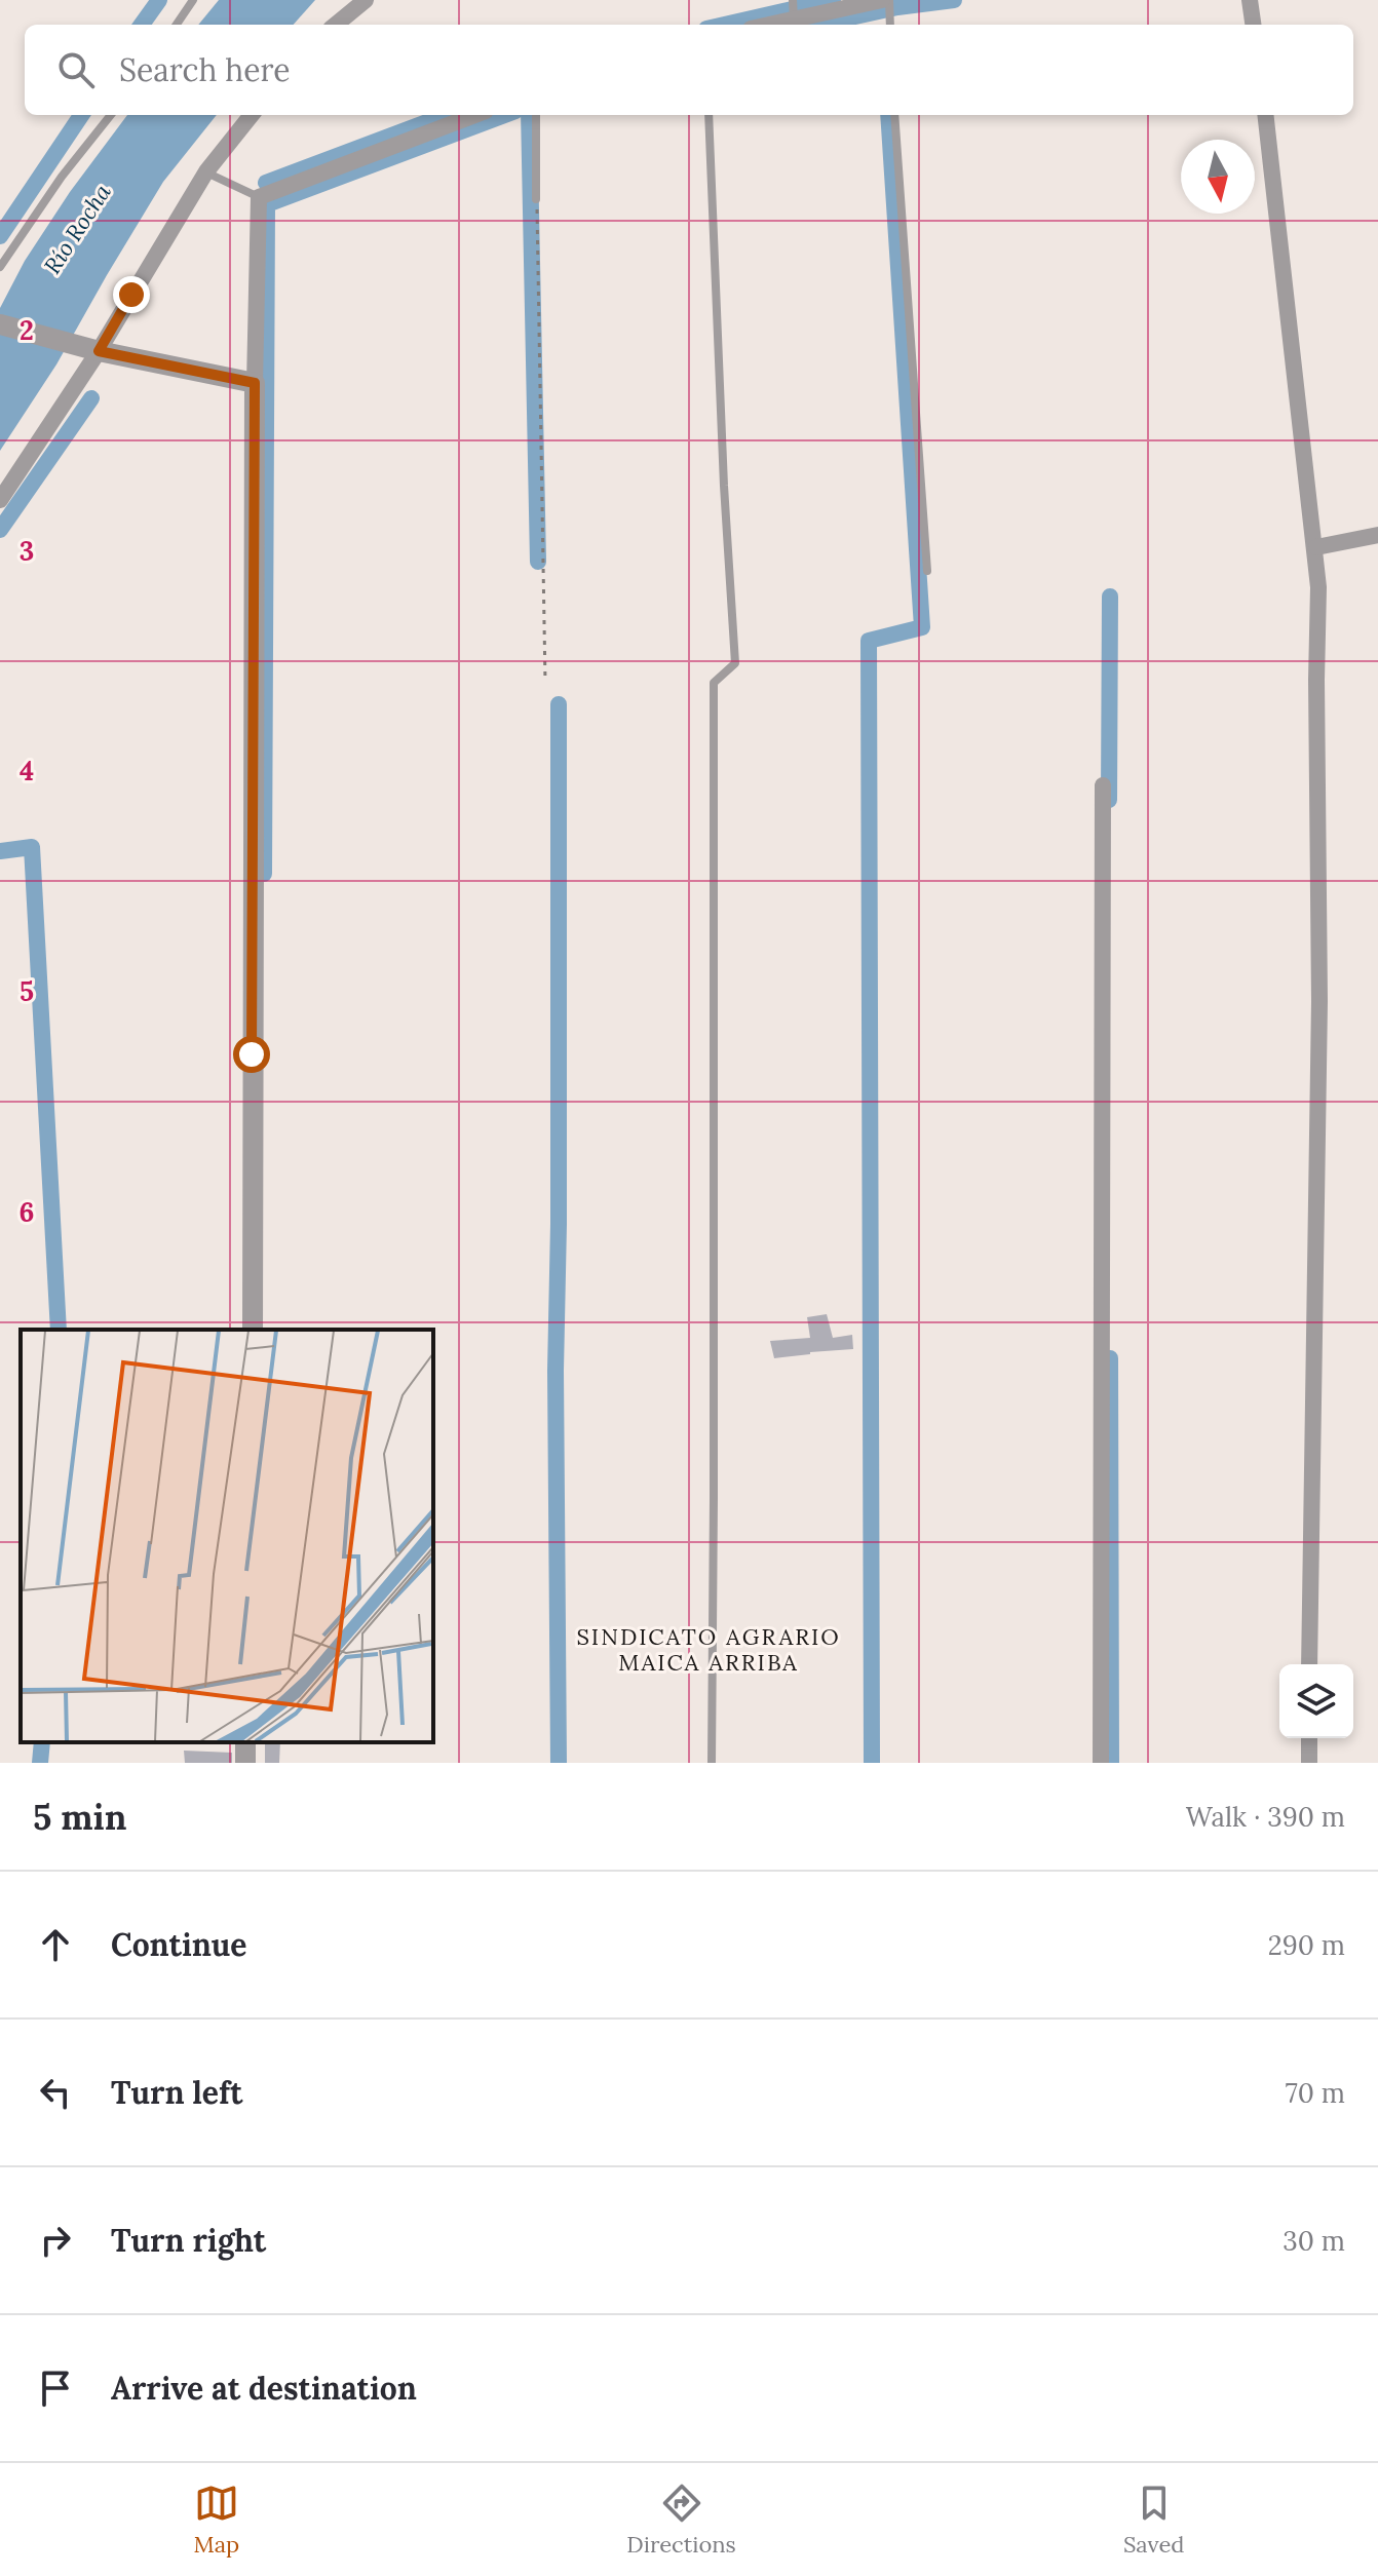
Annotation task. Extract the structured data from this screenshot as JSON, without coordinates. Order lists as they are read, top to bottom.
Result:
{
  "districts": ["SINDICATO AGRARIO MAICA ARRIBA"],
  "water": ["Río Rocha"],
  "north": "bottom",
  "page": {
    "search": "Search here",
    "heading": ["5 min", "Walk · 390 m"],
    "list": [
      ["Continue", "290 m"],
      ["Turn left", "70 m"],
      ["Turn right", "30 m"],
      "Arrive at destination"
    ],
    "nav": ["Map", "Directions", "Saved"]
  },
  "grid": {
    "rows": [
      "2",
      "3",
      "4",
      "5",
      "6"
    ]
  }
}
